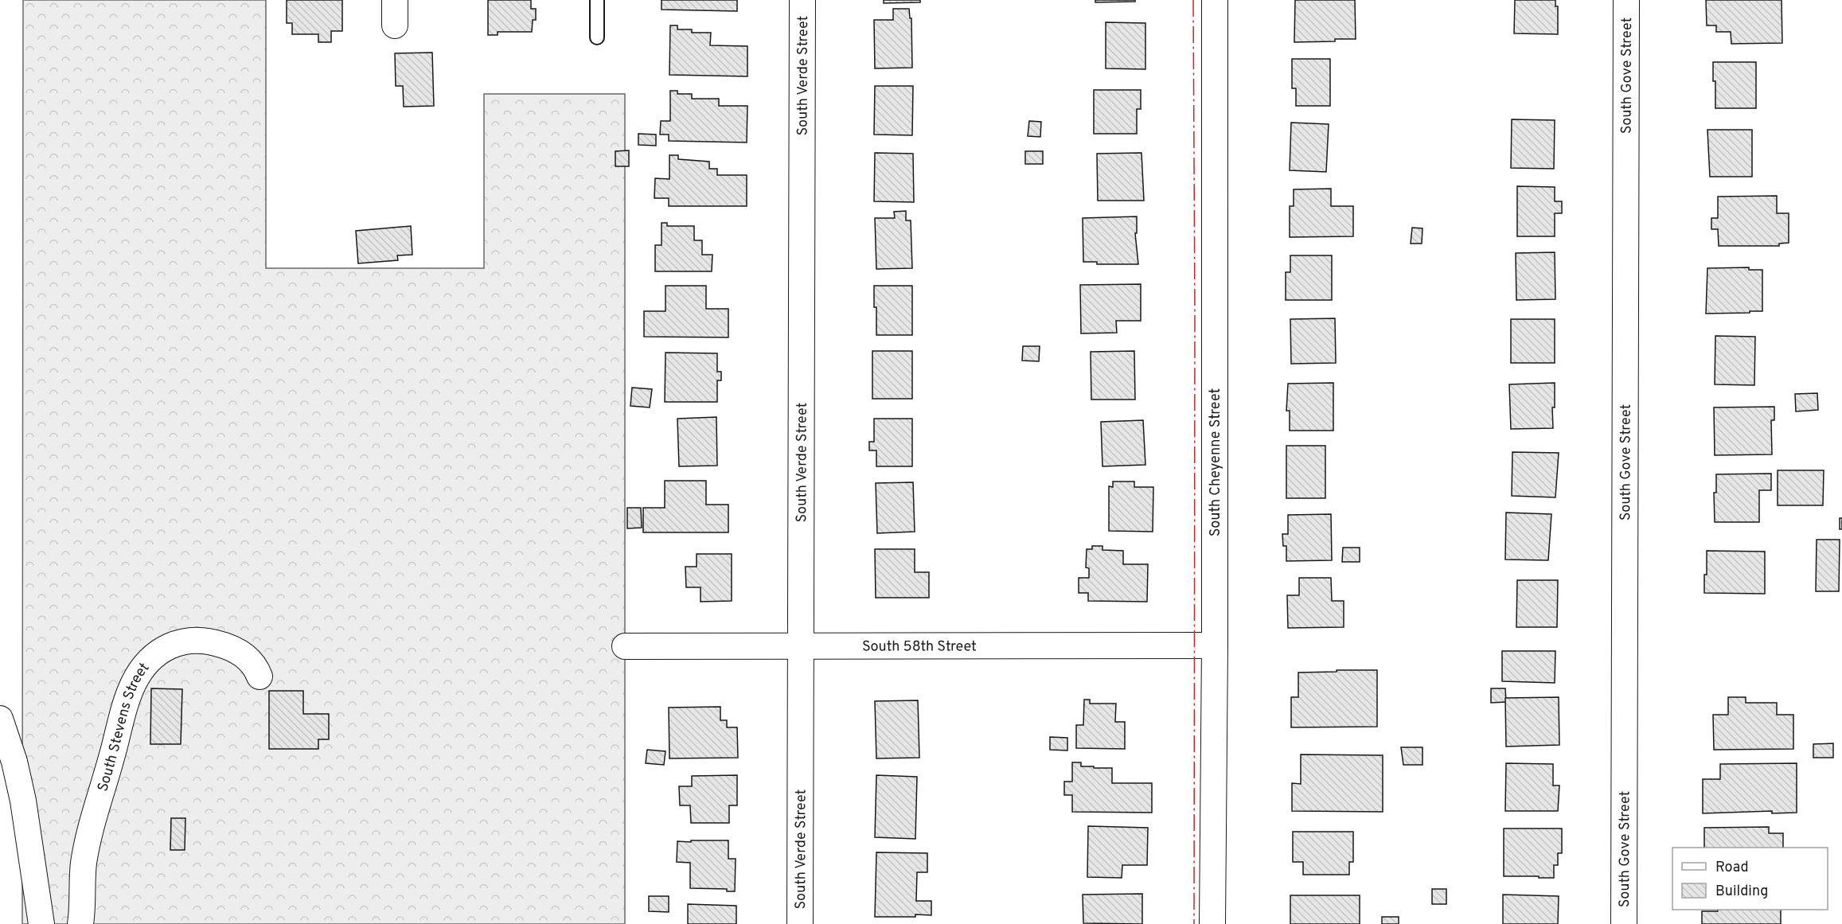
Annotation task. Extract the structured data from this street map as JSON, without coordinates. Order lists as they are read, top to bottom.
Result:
{
  "streets": {
    "street": [
      "South Verde Street",
      "South Gove Street",
      "South Cheyenne Street",
      "South 58th Street",
      "South Stevens Street"
    ]
  },
  "crossings": [
    ["South Verde Street", "South 58th Street"],
    ["South Cheyenne Street", "South 58th Street"]
  ],
  "legend": ["Road", "Building"]
}
